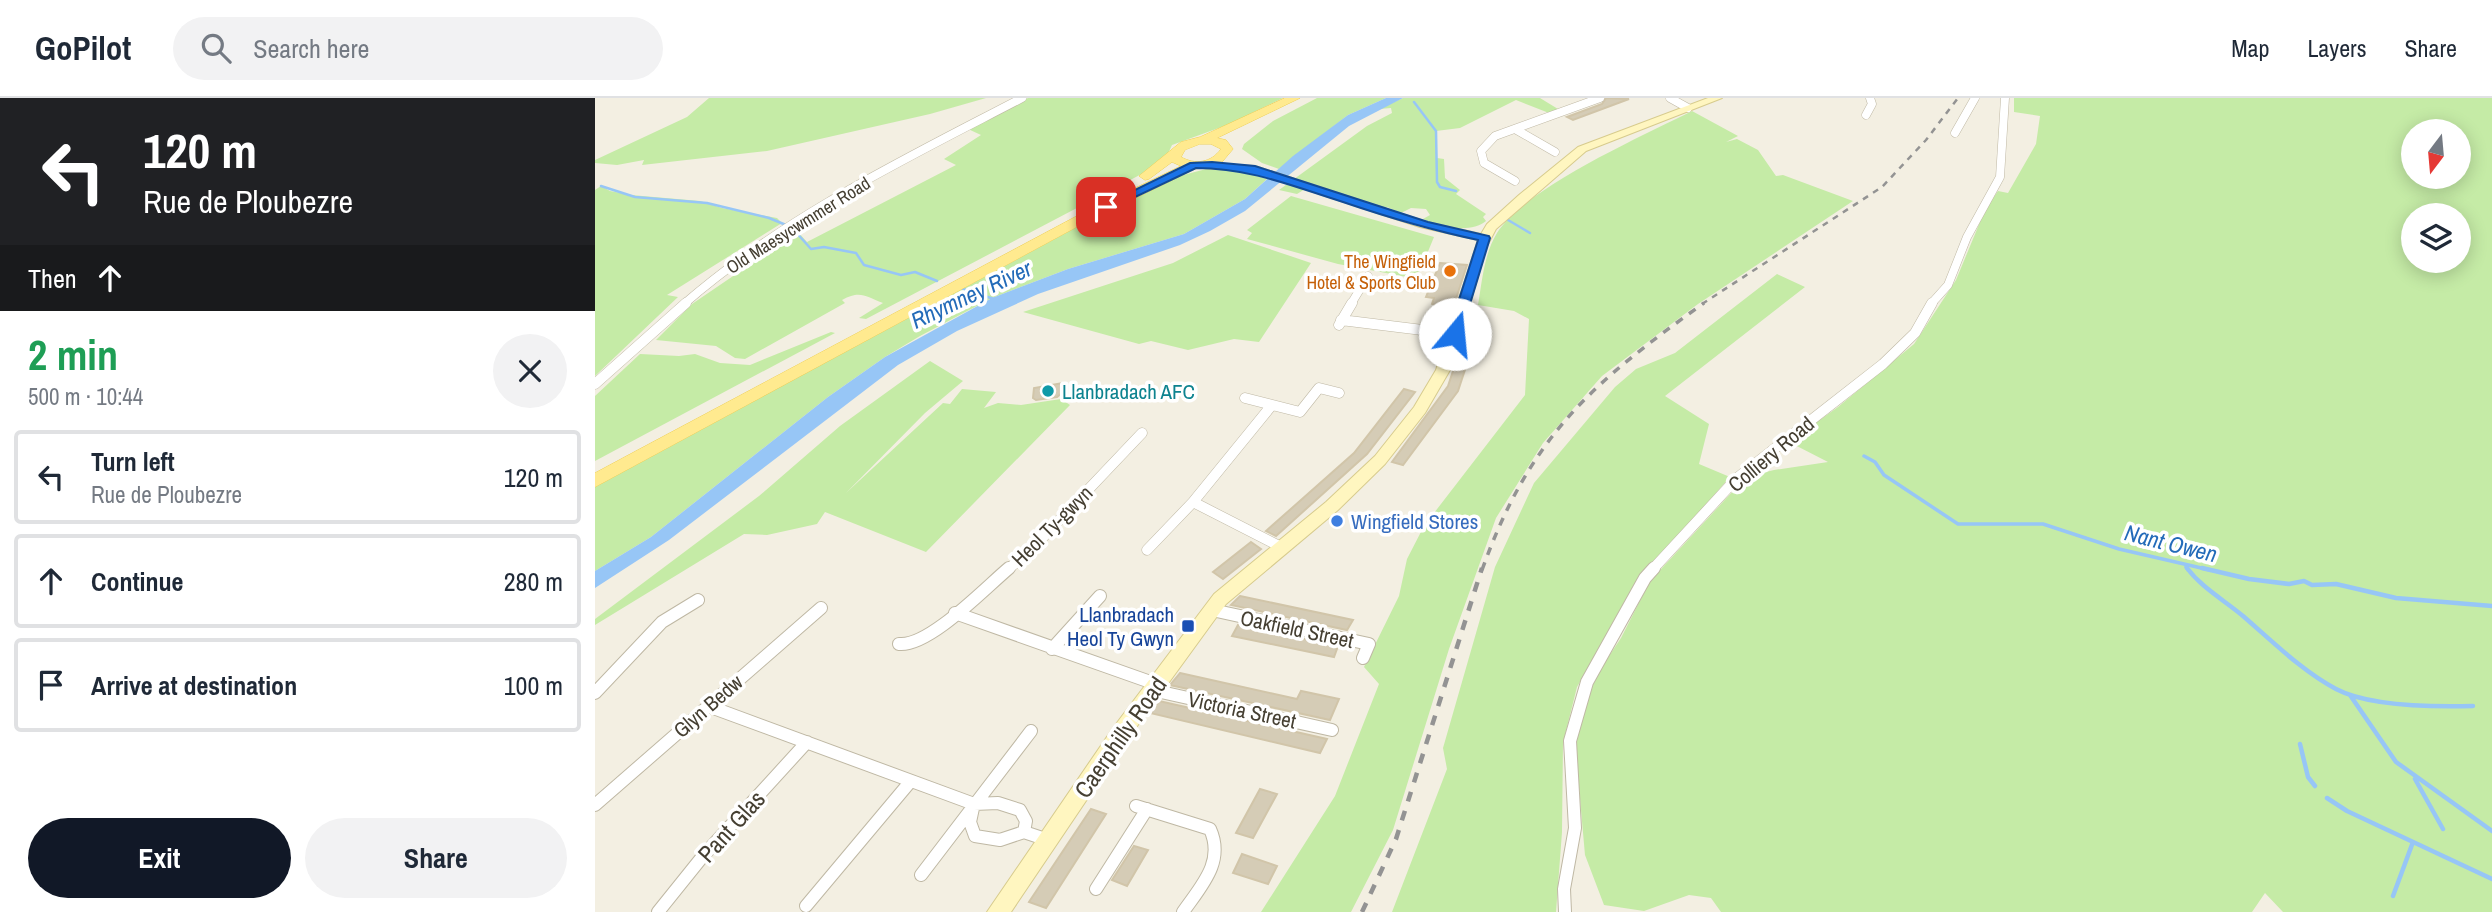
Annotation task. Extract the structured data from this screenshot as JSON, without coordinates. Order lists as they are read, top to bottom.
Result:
{
  "streets": {
    "street": [
      "Old Maesycwmmer Road",
      "Colliery Road",
      "Heol Ty-gwyn",
      "Oakfield Street",
      "Glyn Bedw",
      "Victoria Street",
      "Caerphilly Road",
      "Pant Glas"
    ]
  },
  "crossings": [
    ["Oakfield Street", "Caerphilly Road"],
    ["Victoria Street", "Caerphilly Road"]
  ],
  "water": ["Rhymney River", "Nant Owen"],
  "places": {
    "other": ["The Wingfield Hotel & Sports Club", "Llanbradach AFC", "Wingfield Stores"],
    "transit": ["Llanbradach Heol Ty Gwyn"]
  },
  "north": "bottom",
  "page": {
    "header": "GoPilot",
    "search": "Search here",
    "nav": ["Map", "Layers", "Share"],
    "turn": ["120 m", "Rue de Ploubezre"],
    "then": "Then",
    "heading": ["2 min", "500 m · 10:44"],
    "list": [
      {
        "name": "Turn left",
        "note": "Rue de Ploubezre",
        "value": "120 m"
      },
      {
        "name": "Continue",
        "value": "280 m"
      },
      {
        "name": "Arrive at destination",
        "value": "100 m"
      }
    ],
    "buttons": ["Exit", "Share"]
  }
}
